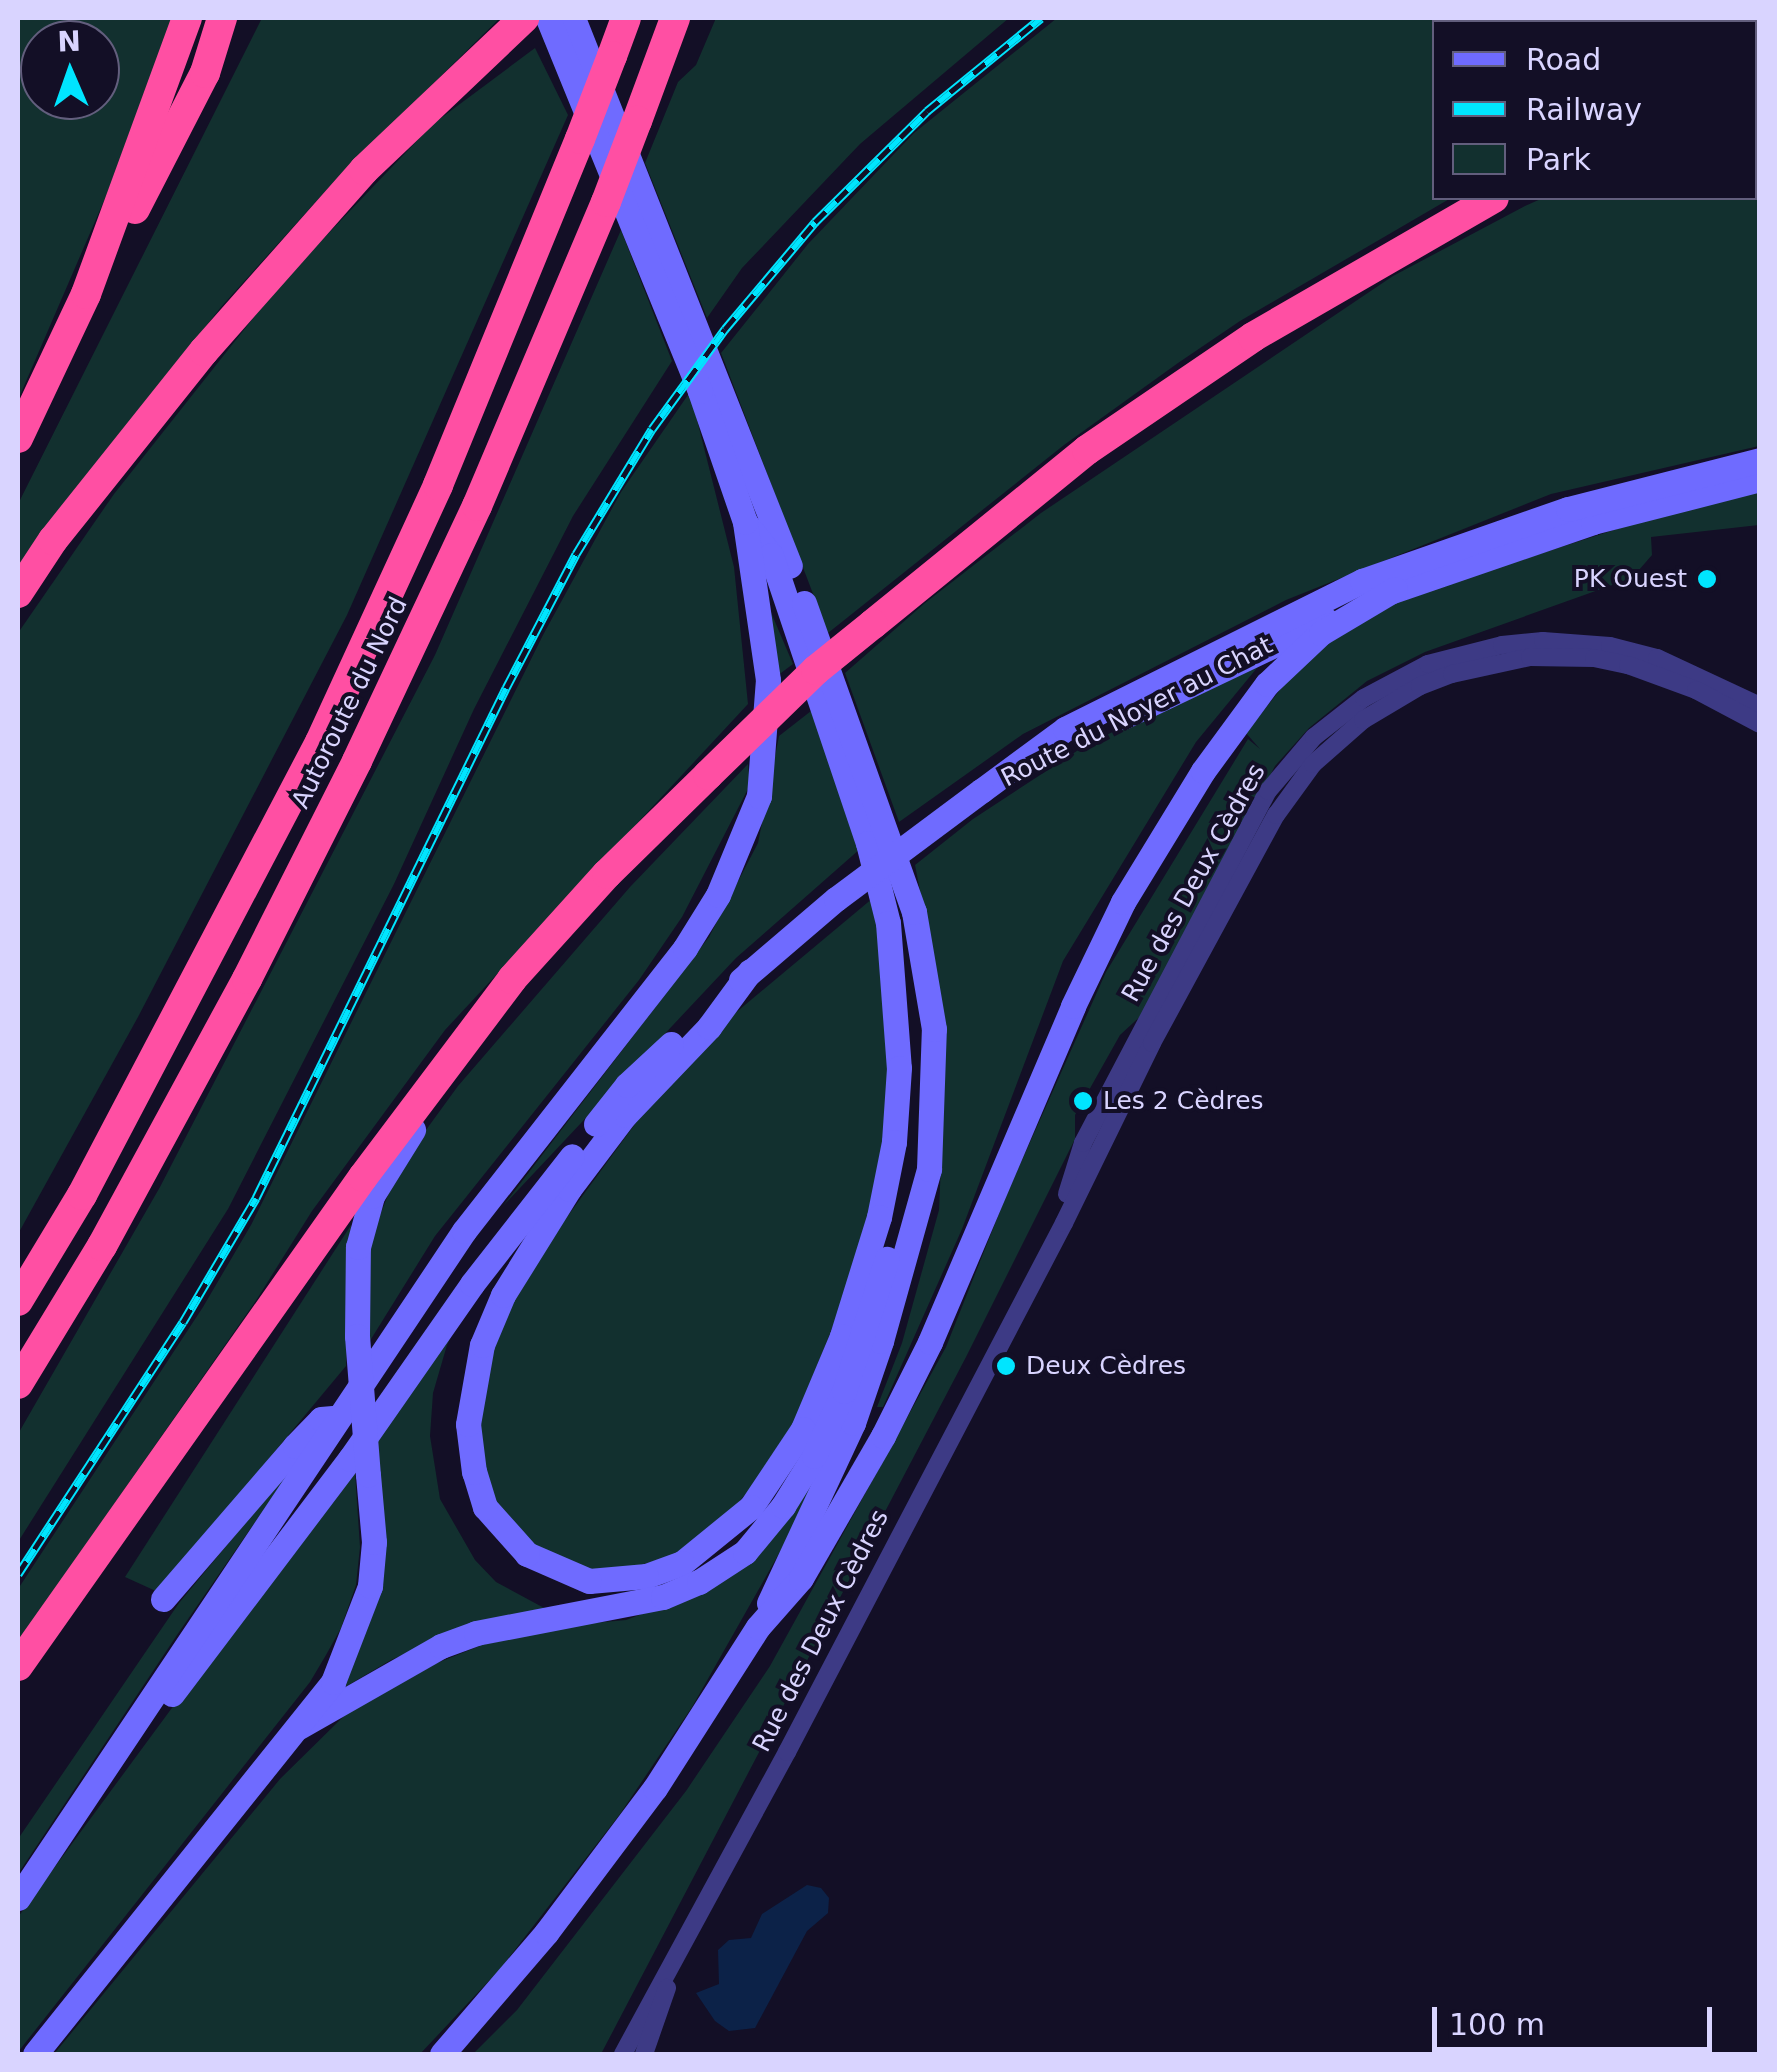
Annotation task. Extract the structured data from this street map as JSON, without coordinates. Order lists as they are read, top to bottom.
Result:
{
  "streets": {
    "highway": ["Autoroute du Nord"],
    "street": ["Route du Noyer au Chat", "Rue des Deux Cèdres"]
  },
  "places": ["PK Ouest", "Les 2 Cèdres", "Deux Cèdres"],
  "legend": ["Road", "Railway", "Park"],
  "scale_bar": "100 m",
  "north": "top"
}
